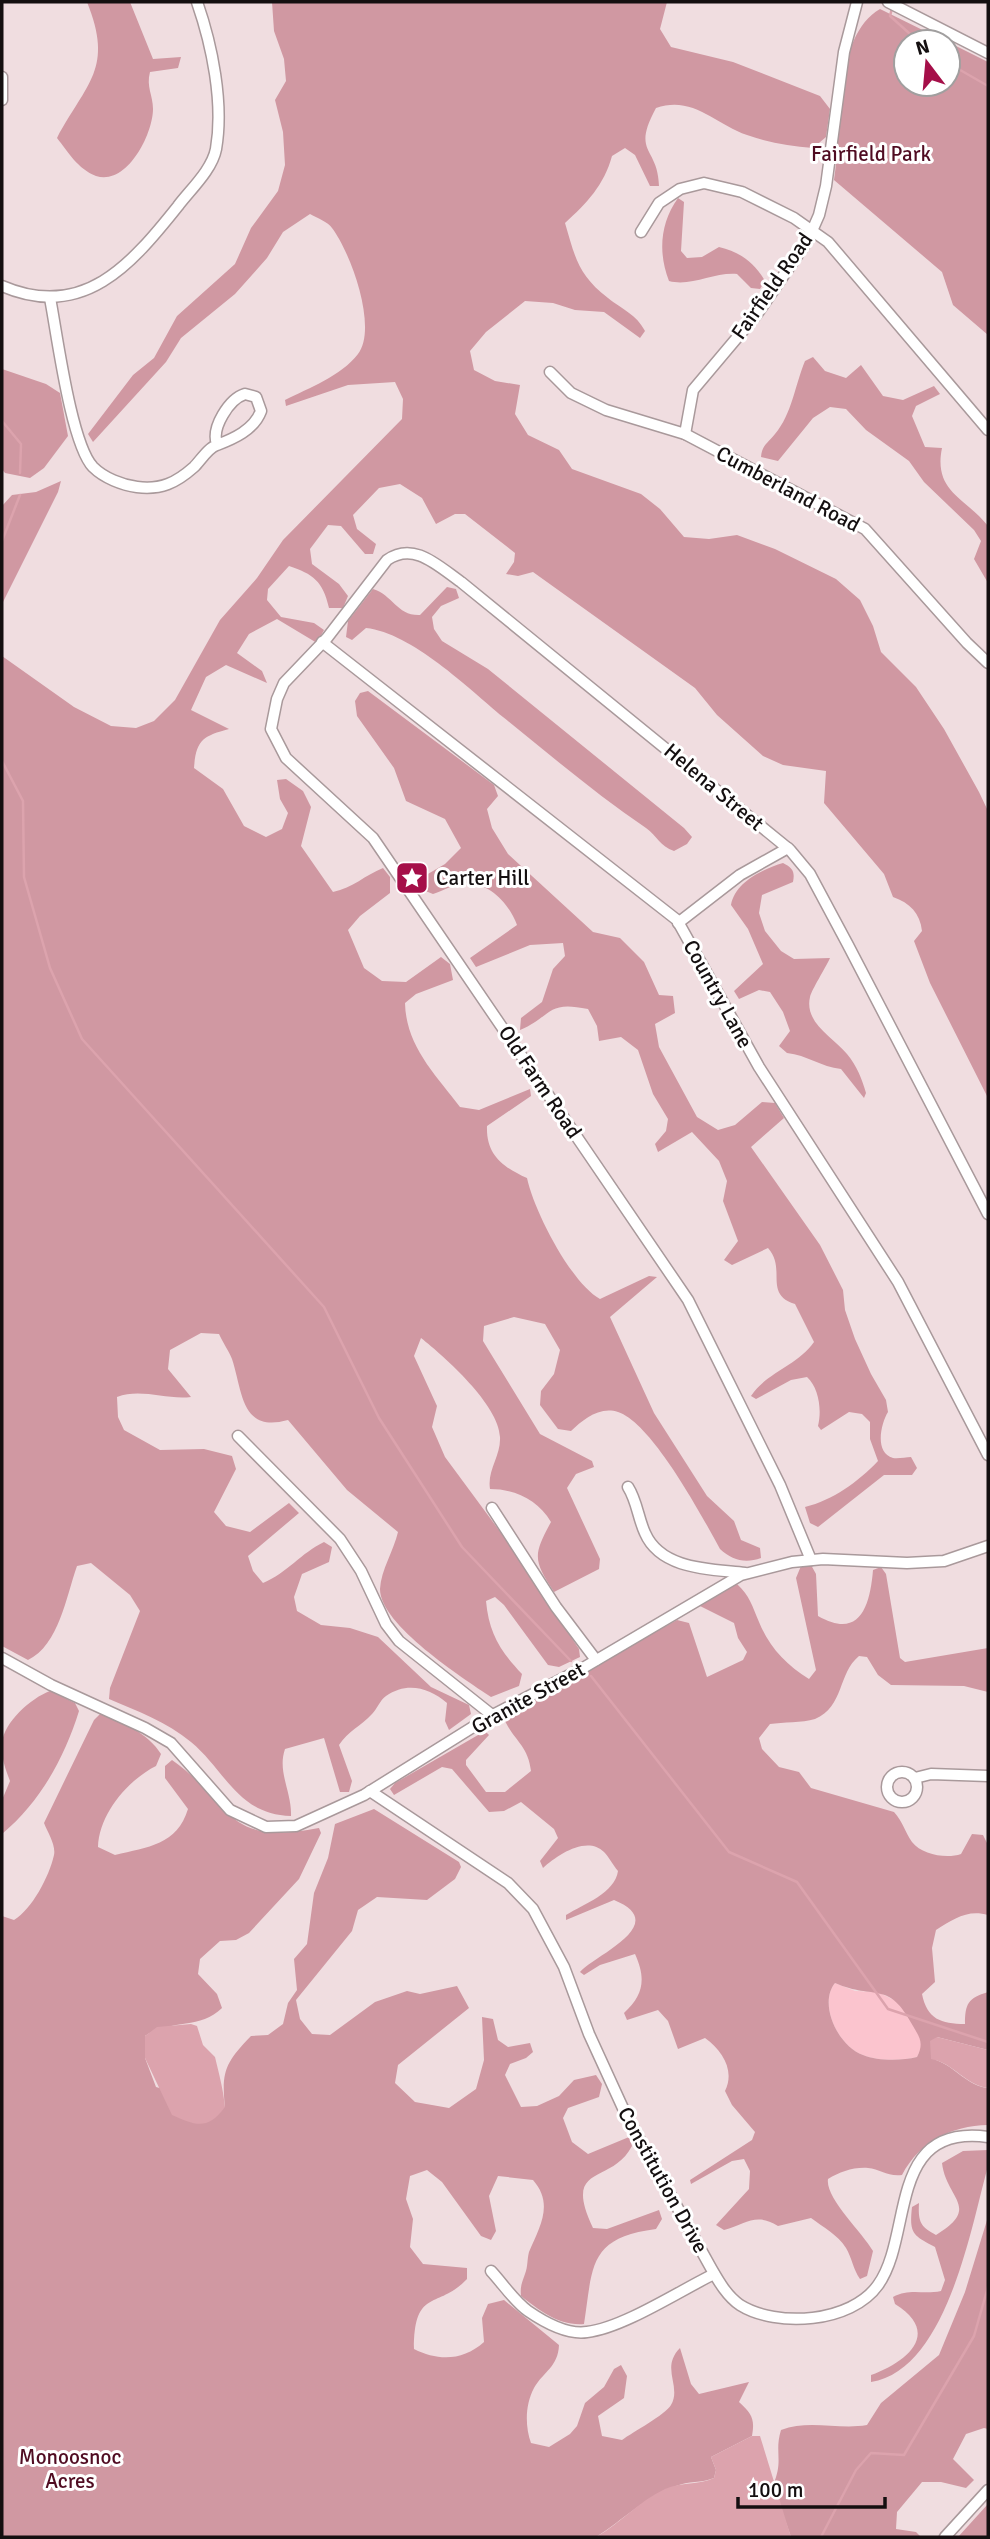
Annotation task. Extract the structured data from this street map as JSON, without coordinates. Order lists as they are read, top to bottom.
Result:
{
  "streets": {
    "street": [
      "Fairfield Road",
      "Cumberland Road",
      "Helena Street",
      "Country Lane",
      "Old Farm Road",
      "Granite Street",
      "Constitution Drive"
    ]
  },
  "crossings": [
    ["Fairfield Road", "Cumberland Road"],
    ["Helena Street", "Country Lane"],
    ["Helena Street", "Old Farm Road"],
    ["Country Lane", "Old Farm Road"],
    ["Old Farm Road", "Granite Street"],
    ["Granite Street", "Constitution Drive"]
  ],
  "parks": ["Fairfield Park", "Monoosnoc Acres"],
  "places": {
    "place": ["Carter Hill"]
  },
  "scale_bar": "100 m",
  "north": "top"
}
